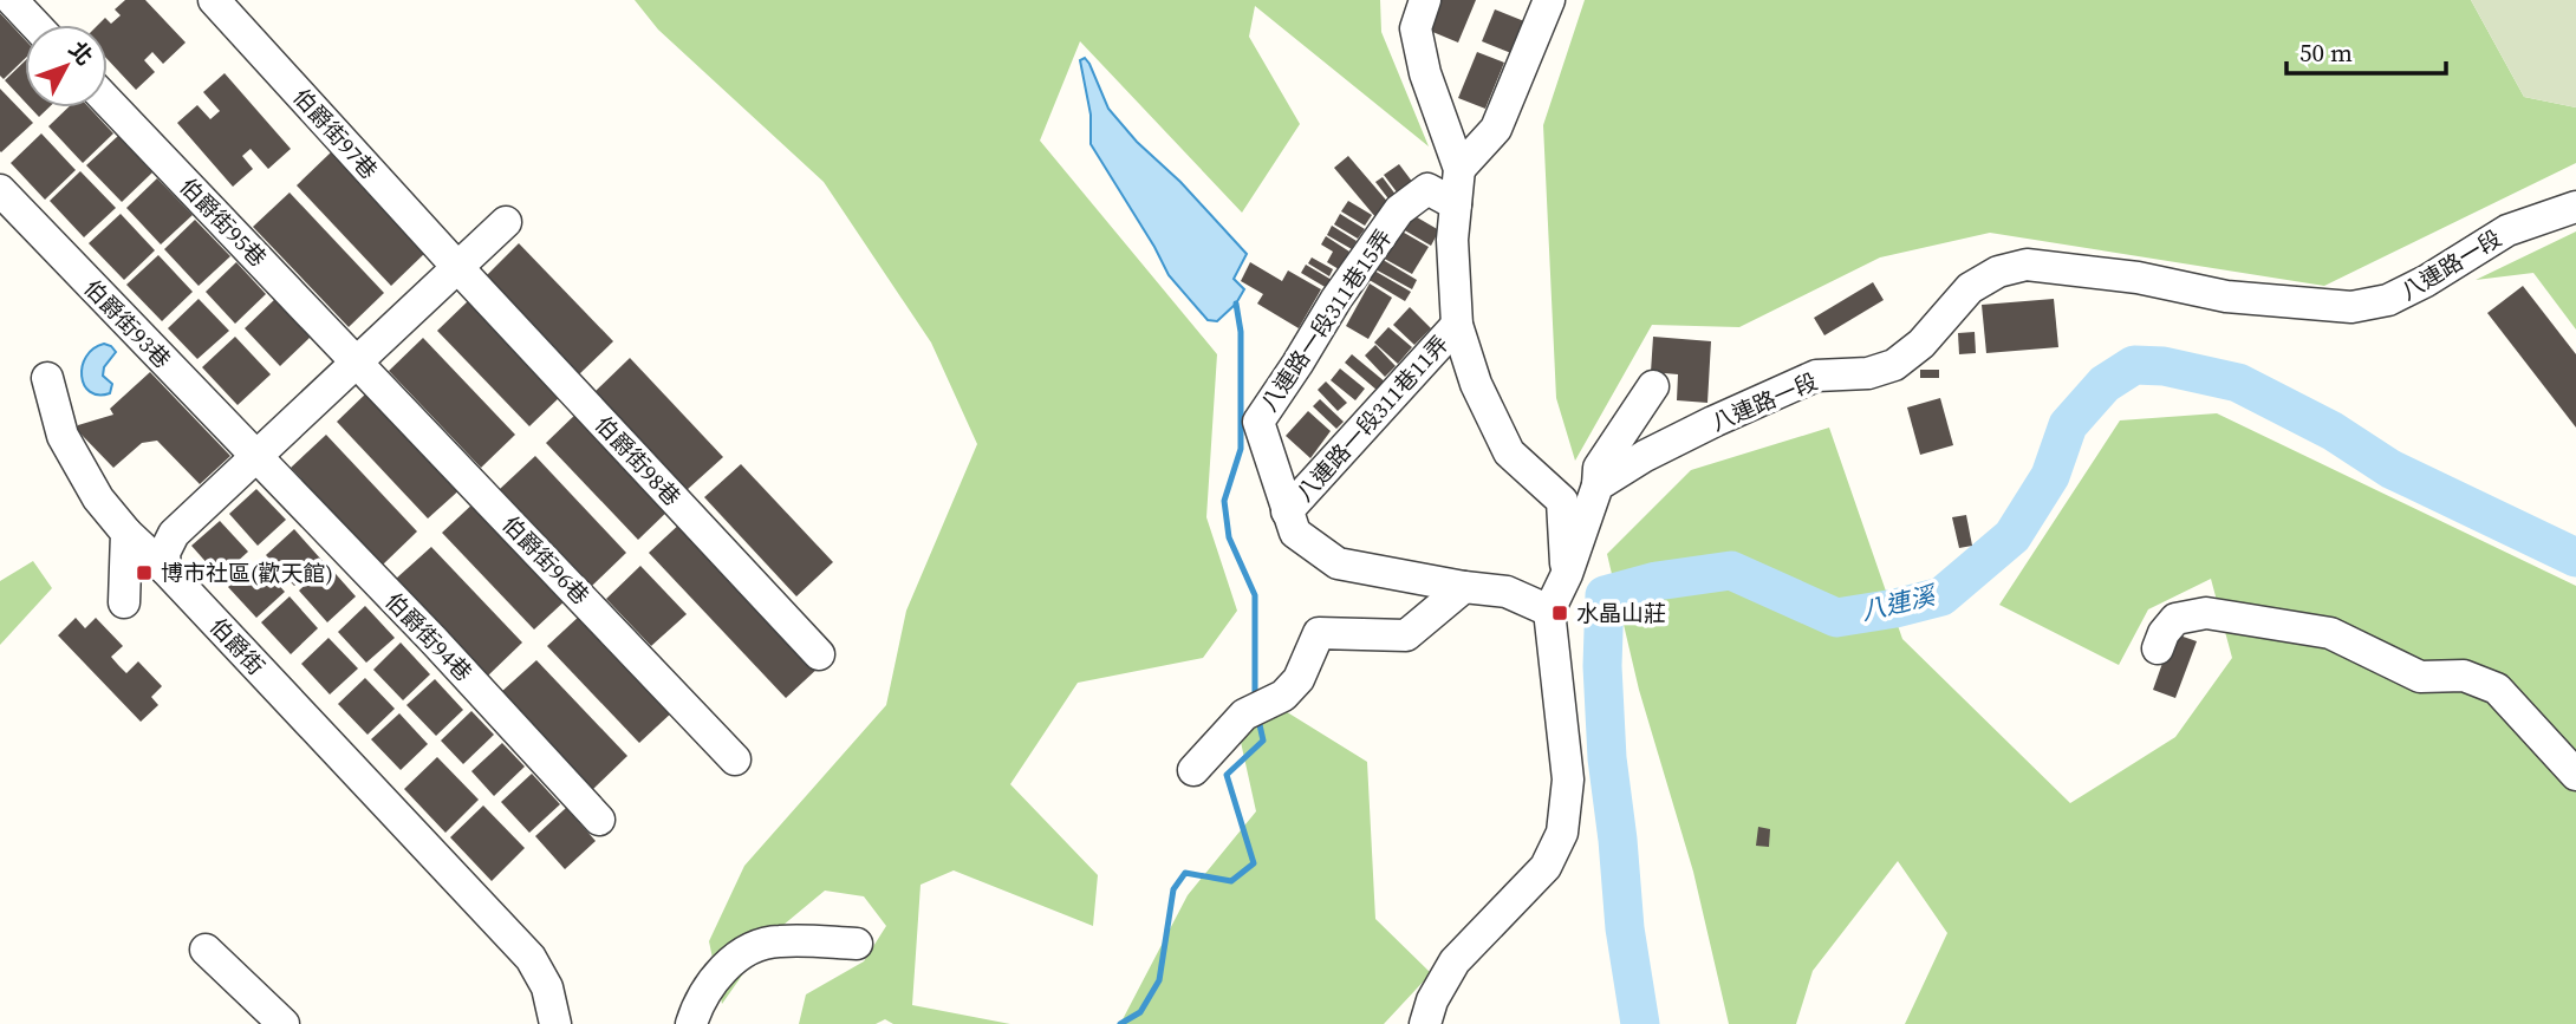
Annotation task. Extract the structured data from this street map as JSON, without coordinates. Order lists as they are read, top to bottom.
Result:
{
  "streets": {
    "street": [
      "伯爵街97巷",
      "伯爵街95巷",
      "八連路一段",
      "八連路一段311巷15弄",
      "伯爵街93巷",
      "八連路一段311巷11弄",
      "伯爵街98巷",
      "伯爵街96巷",
      "伯爵街94巷",
      "伯爵街"
    ]
  },
  "crossings": [
    ["伯爵街97巷", "伯爵街98巷"],
    ["伯爵街95巷", "伯爵街96巷"],
    ["八連路一段311巷15弄", "八連路一段311巷11弄"],
    ["伯爵街93巷", "伯爵街94巷"]
  ],
  "water": ["八連溪"],
  "places": {
    "transit": ["博市社區(歡天館)", "水晶山莊"]
  },
  "scale_bar": "50 m",
  "north": "top right"
}
